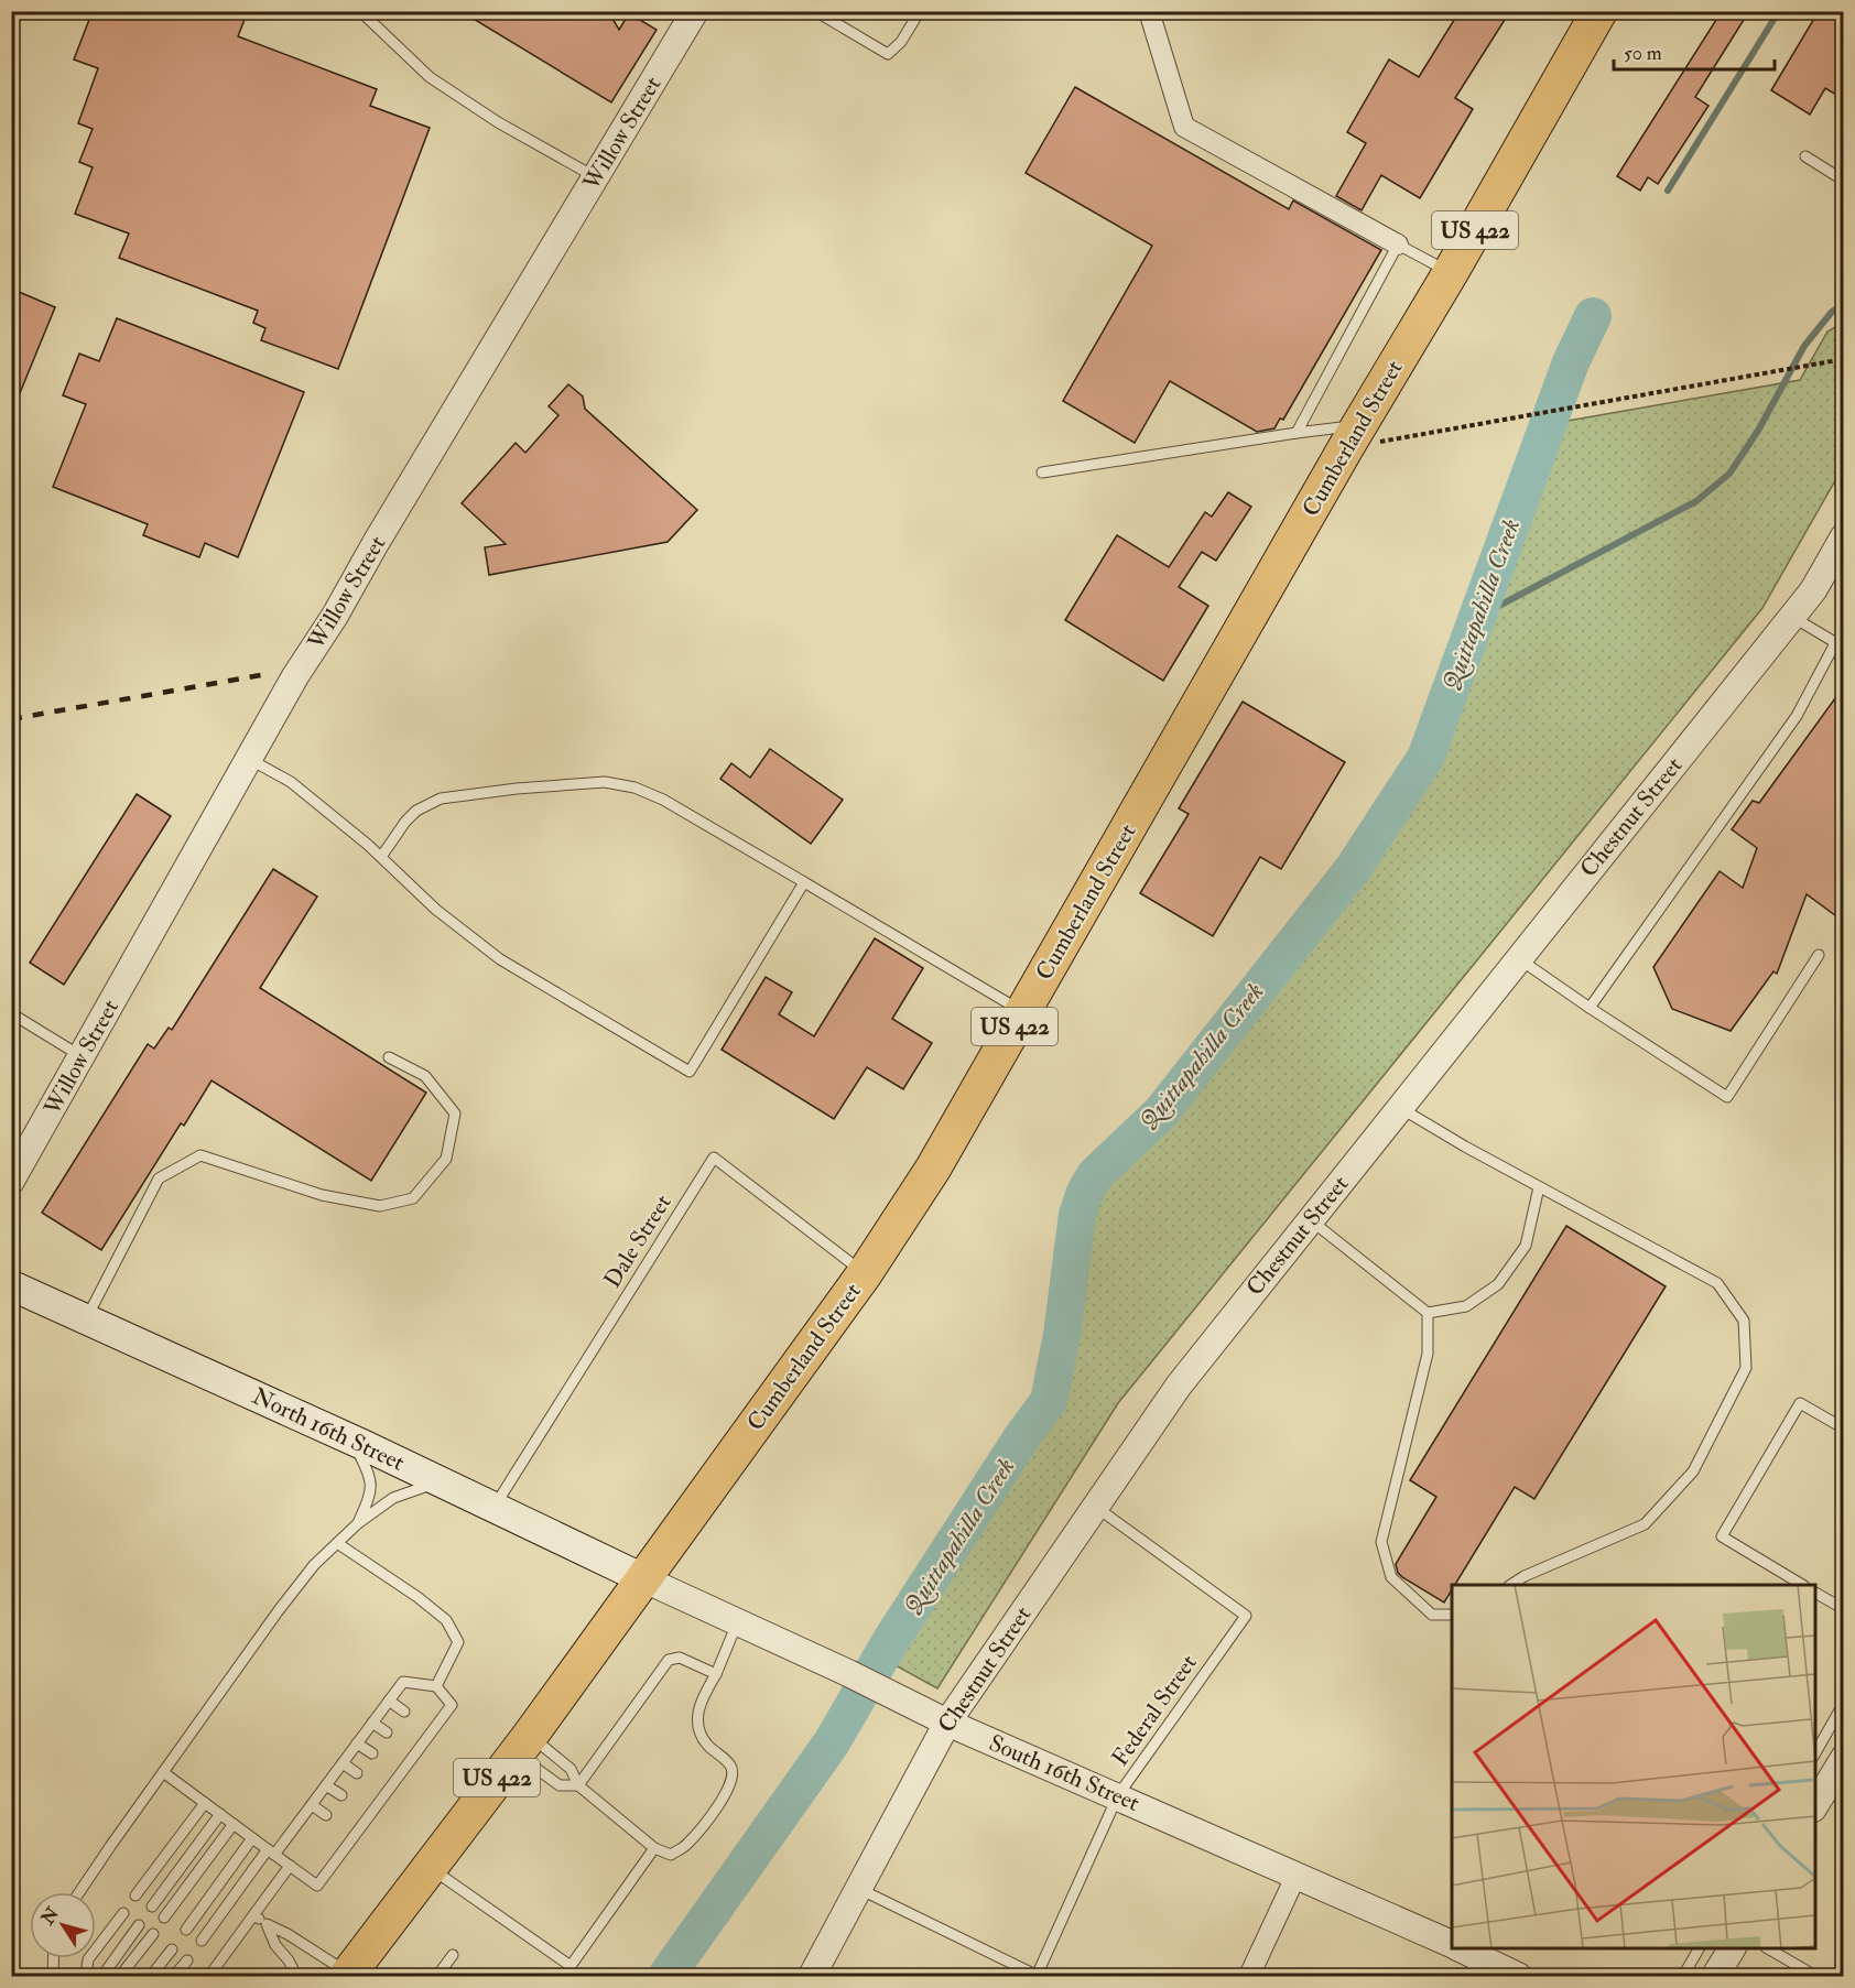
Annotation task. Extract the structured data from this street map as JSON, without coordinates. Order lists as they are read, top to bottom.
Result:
{
  "streets": {
    "highway": ["US 422", "Cumberland Street"],
    "main road": ["North 16th Street"],
    "street": ["Willow Street", "Chestnut Street", "South 16th Street"],
    "lane": ["Dale Street", "Federal Street"]
  },
  "crossings": [
    ["Cumberland Street", "Dale Street"],
    ["Cumberland Street", "North 16th Street"],
    ["Cumberland Street", "South 16th Street"],
    ["Chestnut Street", "Federal Street"],
    ["Chestnut Street", "South 16th Street"],
    ["Dale Street", "North 16th Street"],
    ["North 16th Street", "South 16th Street"],
    ["Federal Street", "South 16th Street"]
  ],
  "water": ["Quittapahilla Creek"],
  "scale_bar": "50 m",
  "north": "top left"
}
